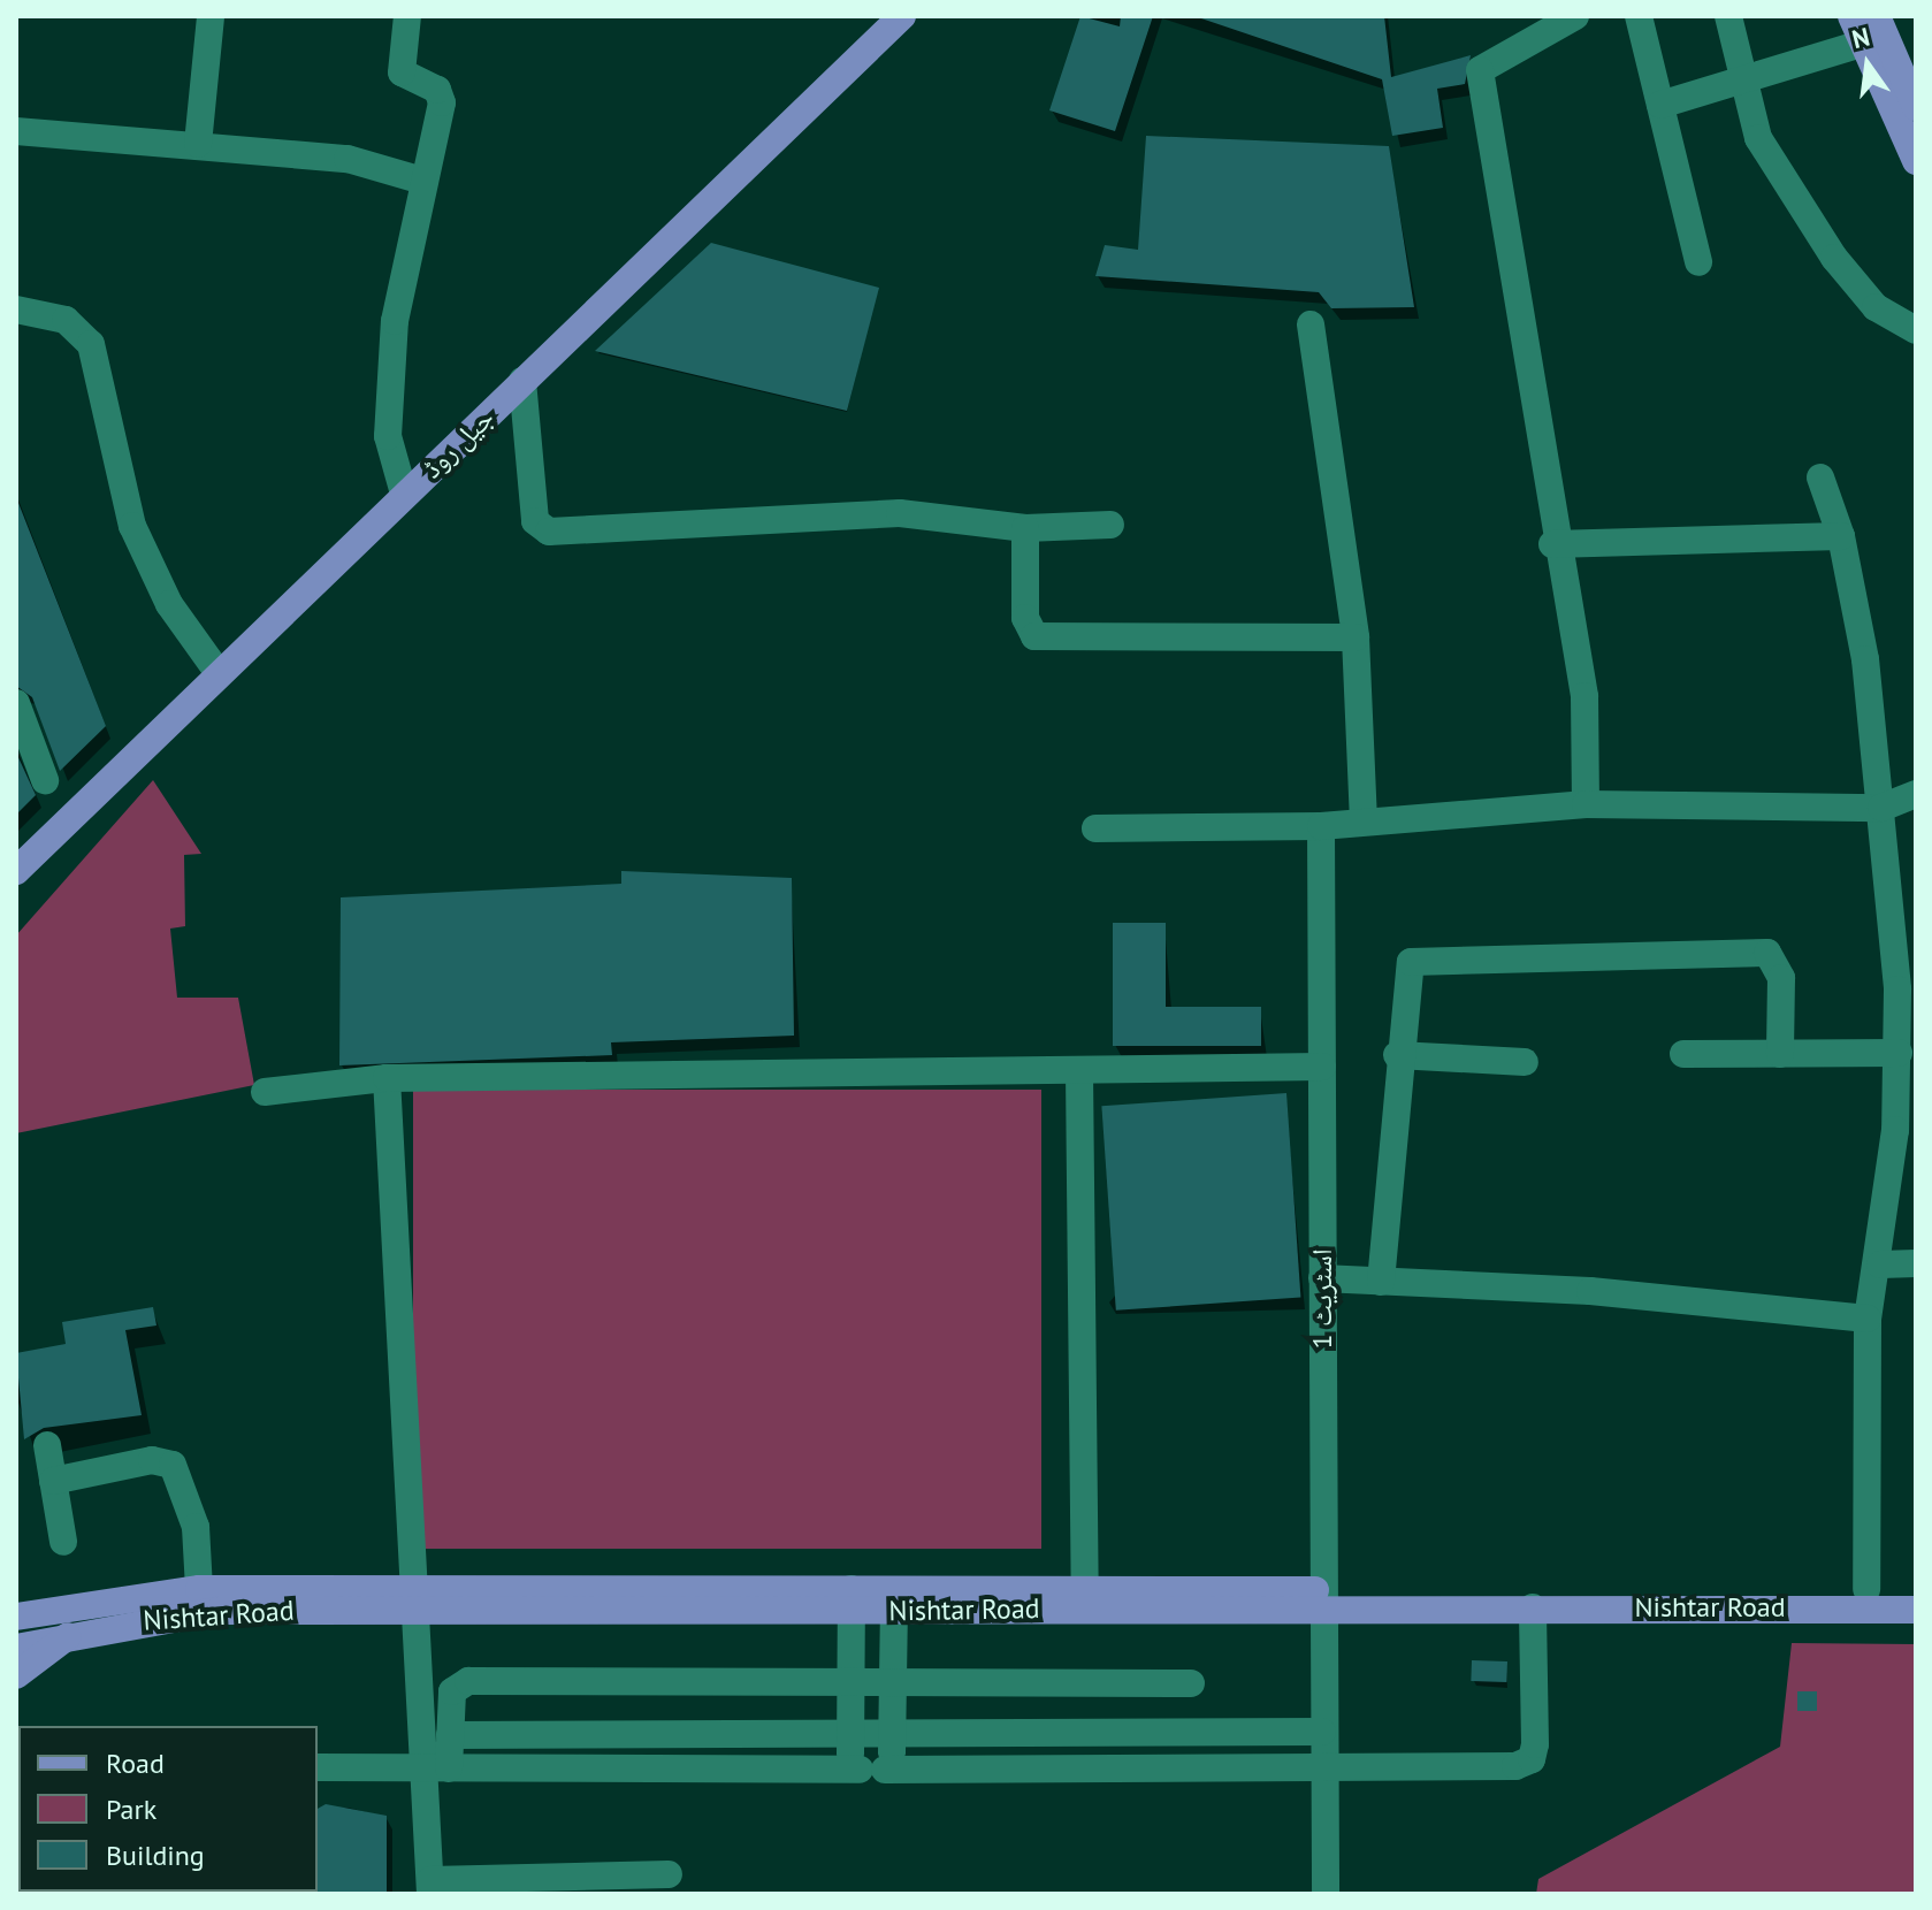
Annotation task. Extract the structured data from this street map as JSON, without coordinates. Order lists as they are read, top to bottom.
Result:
{
  "streets": {
    "main road": ["جیل روڈ", "Nishtar Road"],
    "street": ["اسٹریٹ 1"]
  },
  "crossings": [
    ["اسٹریٹ 1", "Nishtar Road"]
  ],
  "legend": ["Road", "Park", "Building"],
  "north": "top"
}
